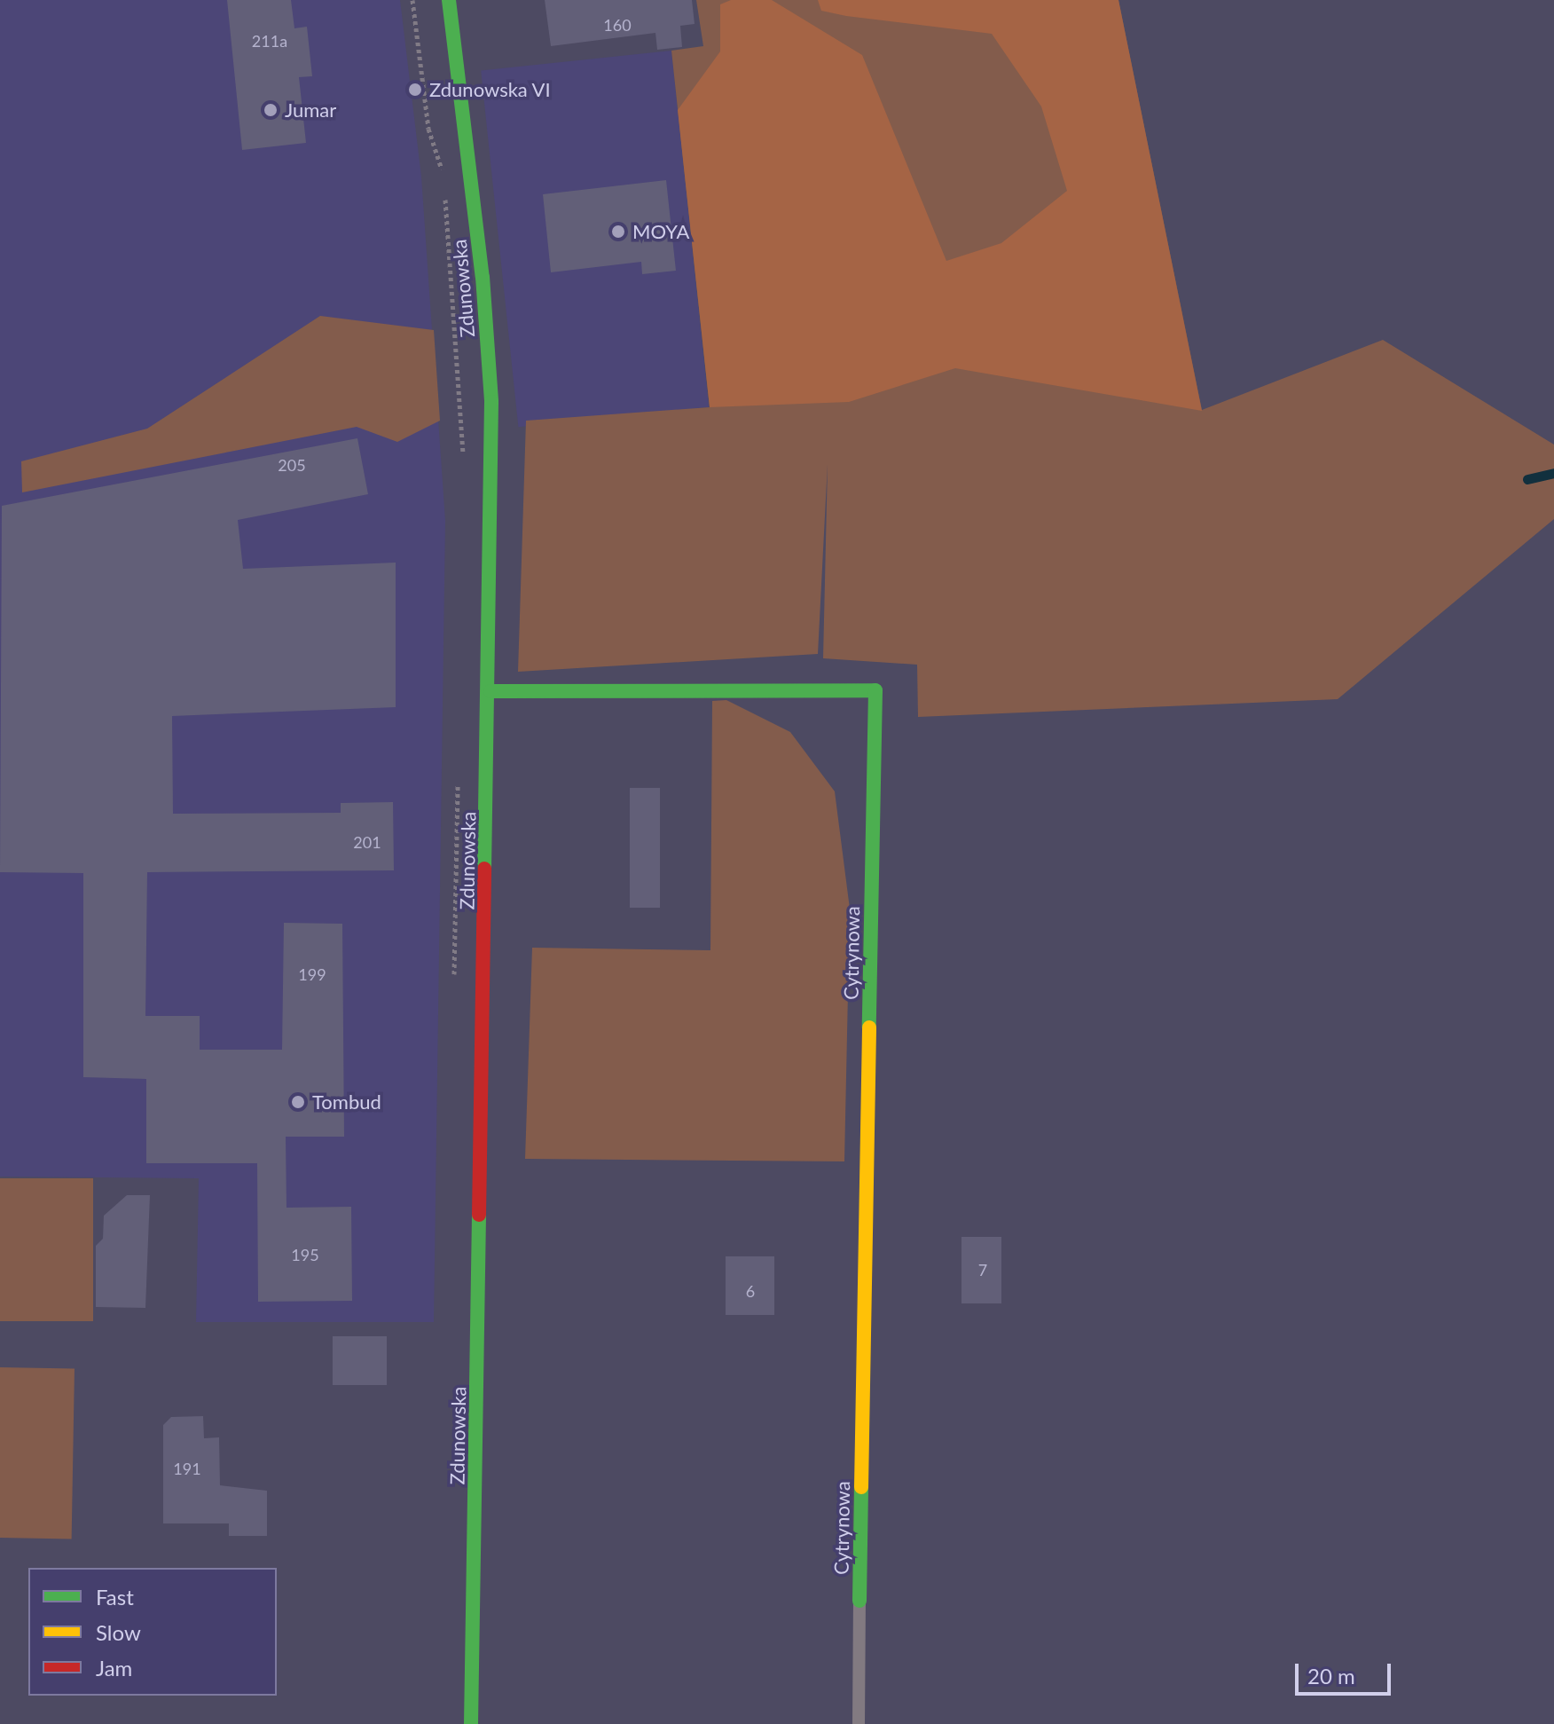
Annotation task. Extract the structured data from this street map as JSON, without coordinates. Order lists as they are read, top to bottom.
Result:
{
  "streets": {
    "main road": ["Zdunowska", "Cytrynowa"]
  },
  "crossings": [
    ["Zdunowska", "Cytrynowa"]
  ],
  "places": [
    "Zdunowska VI",
    "Jumar",
    "MOYA",
    "Tombud"
  ],
  "house_numbers": [
    "160",
    "211a",
    "205",
    "201",
    "199",
    "195",
    "7",
    "6",
    "191"
  ],
  "legend": ["Fast", "Slow", "Jam"],
  "scale_bar": "20 m"
}
